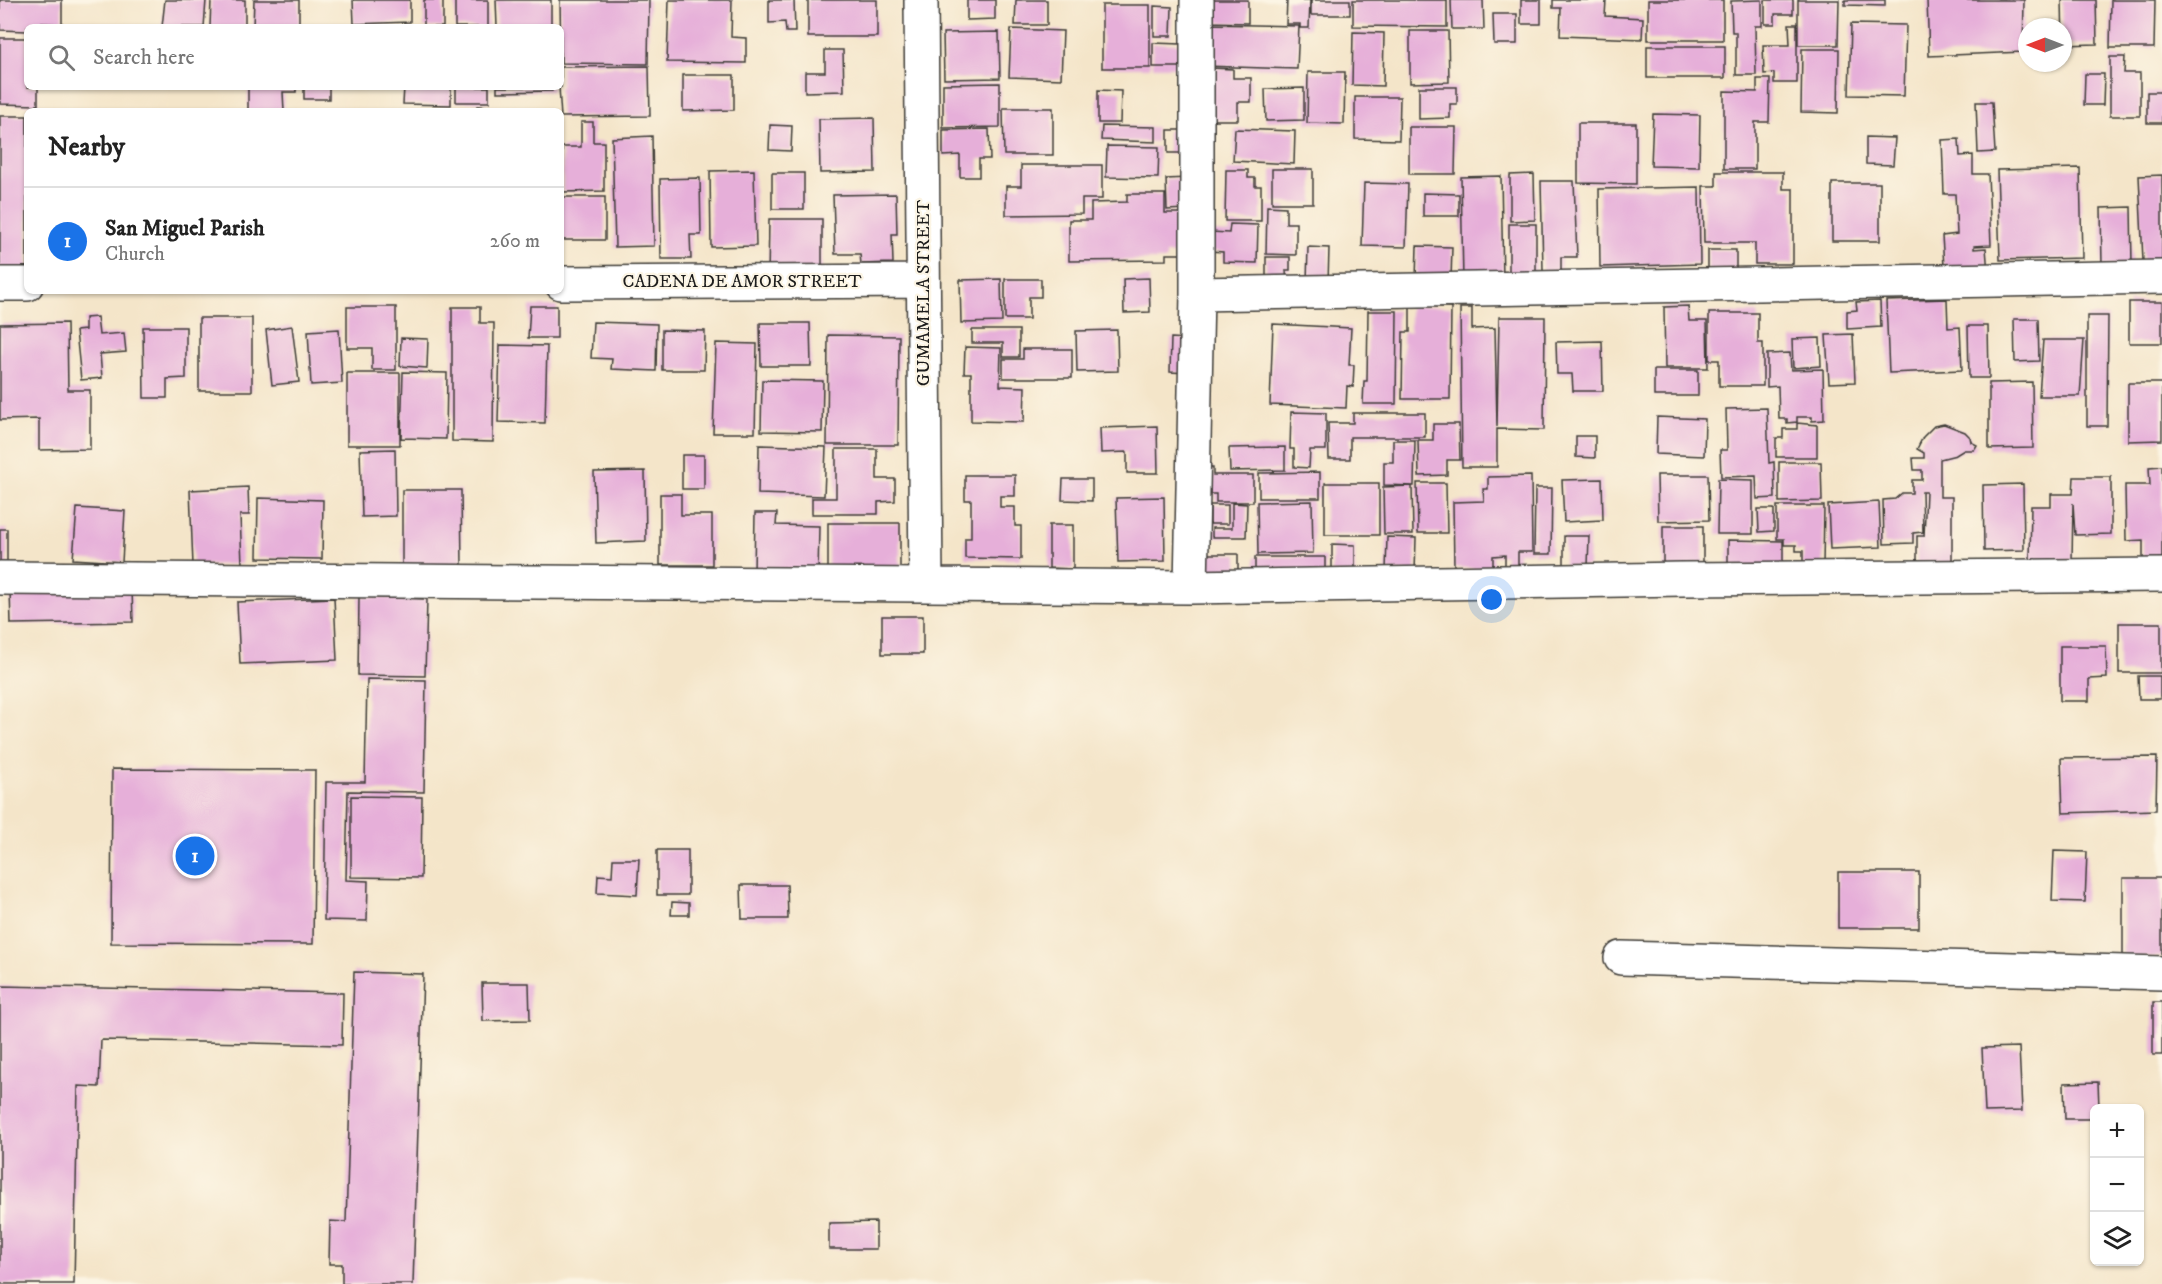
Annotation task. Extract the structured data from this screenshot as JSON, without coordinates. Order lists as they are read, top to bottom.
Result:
{
  "streets": {
    "street": ["CADENA DE AMOR STREET", "GUMAMELA STREET"]
  },
  "crossings": [
    ["CADENA DE AMOR STREET", "GUMAMELA STREET"]
  ],
  "north": "left",
  "page": {
    "search": "Search here",
    "heading": "Nearby",
    "list": [
      {
        "mark": "1",
        "name": "San Miguel Parish",
        "note": "Church",
        "value": "260 m"
      }
    ],
    "pins": "1",
    "map_buttons": ["+", "−"]
  }
}
